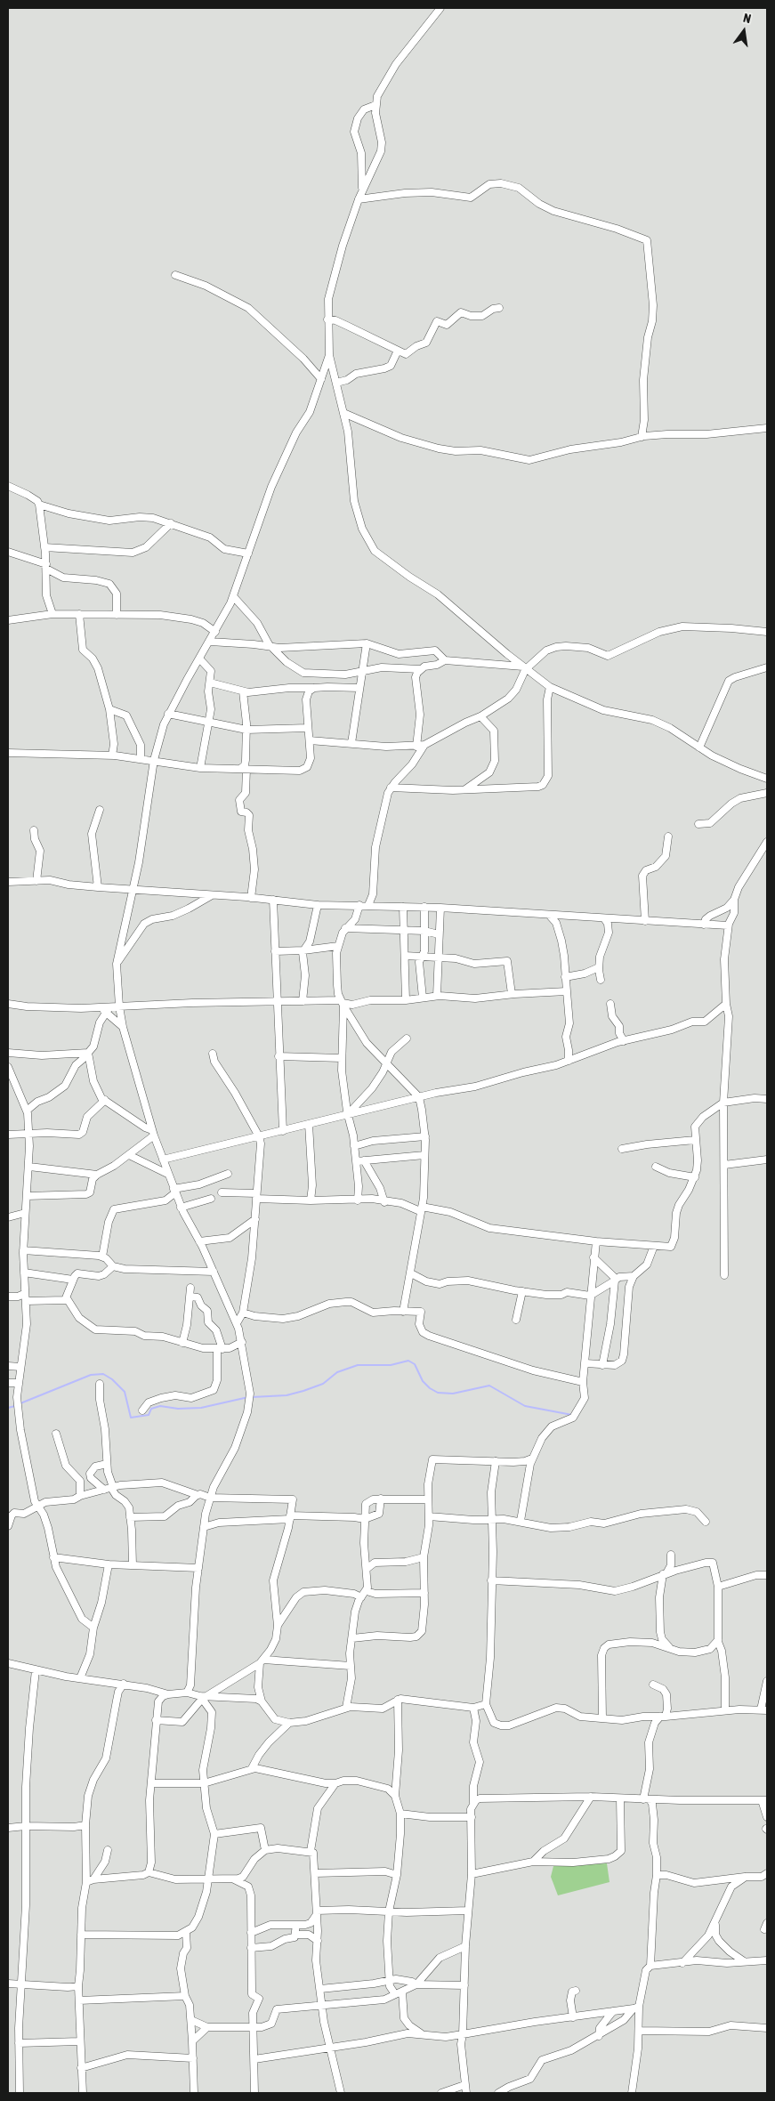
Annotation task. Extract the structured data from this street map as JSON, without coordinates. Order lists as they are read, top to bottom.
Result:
{
  "north": "top"
}
